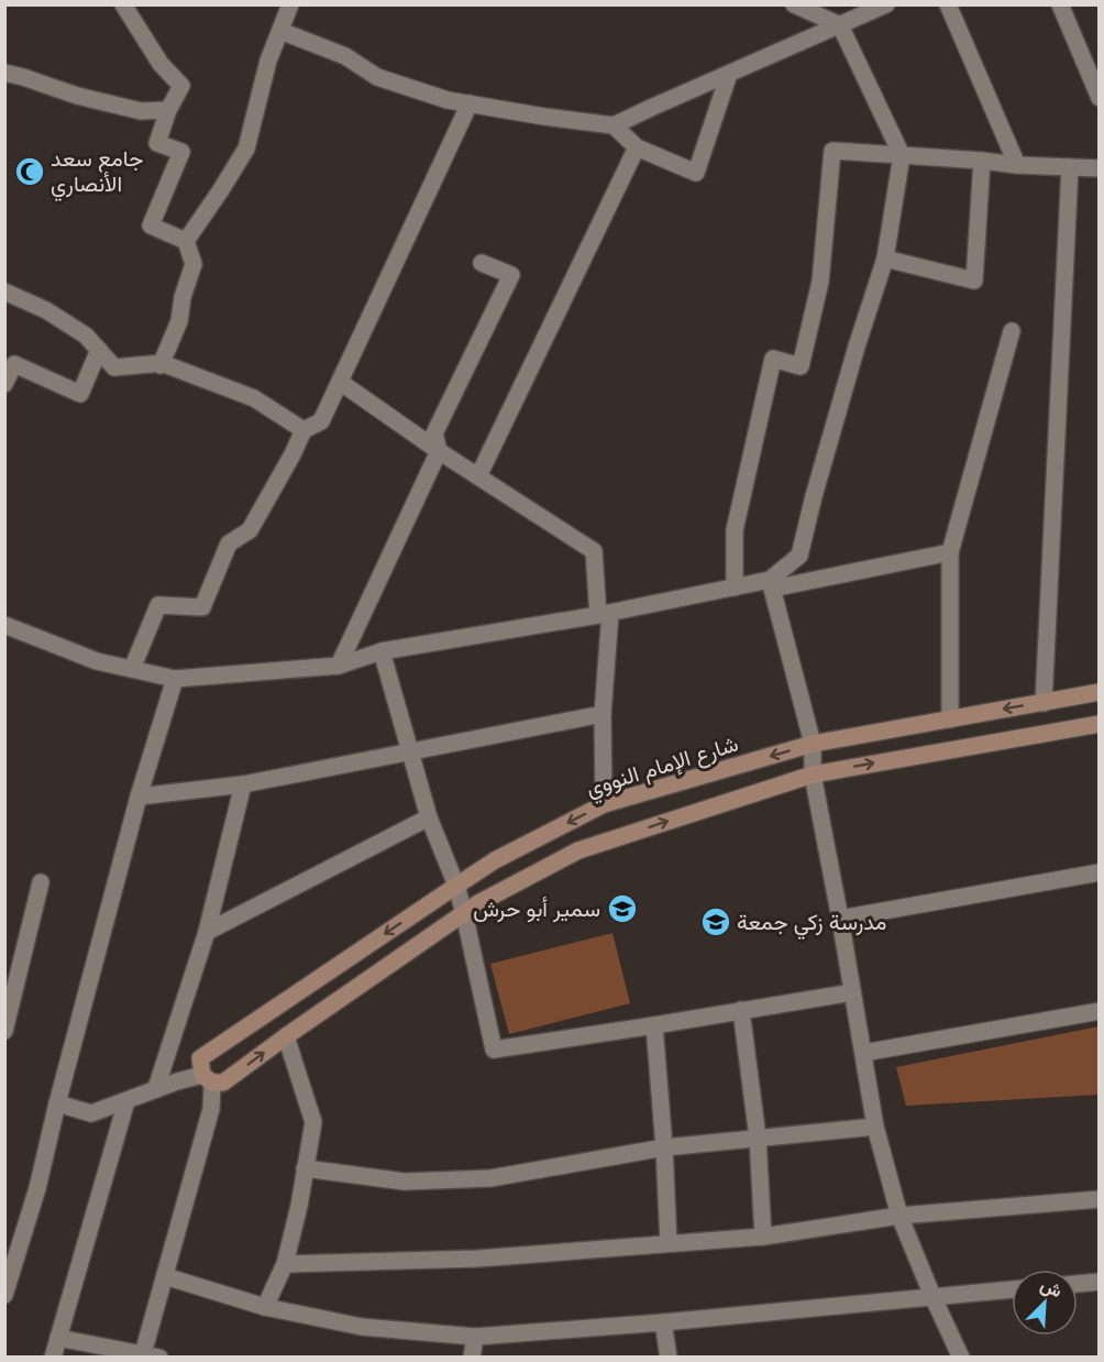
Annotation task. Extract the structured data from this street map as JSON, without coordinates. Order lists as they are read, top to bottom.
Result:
{
  "streets": {
    "street": ["شارع الإمام النووي"]
  },
  "places": {
    "mosque": ["جامع سعد الأنصاري"],
    "school or university": ["سمير أبو حرش", "مدرسة زكي جمعة"]
  },
  "north": "top right"
}
